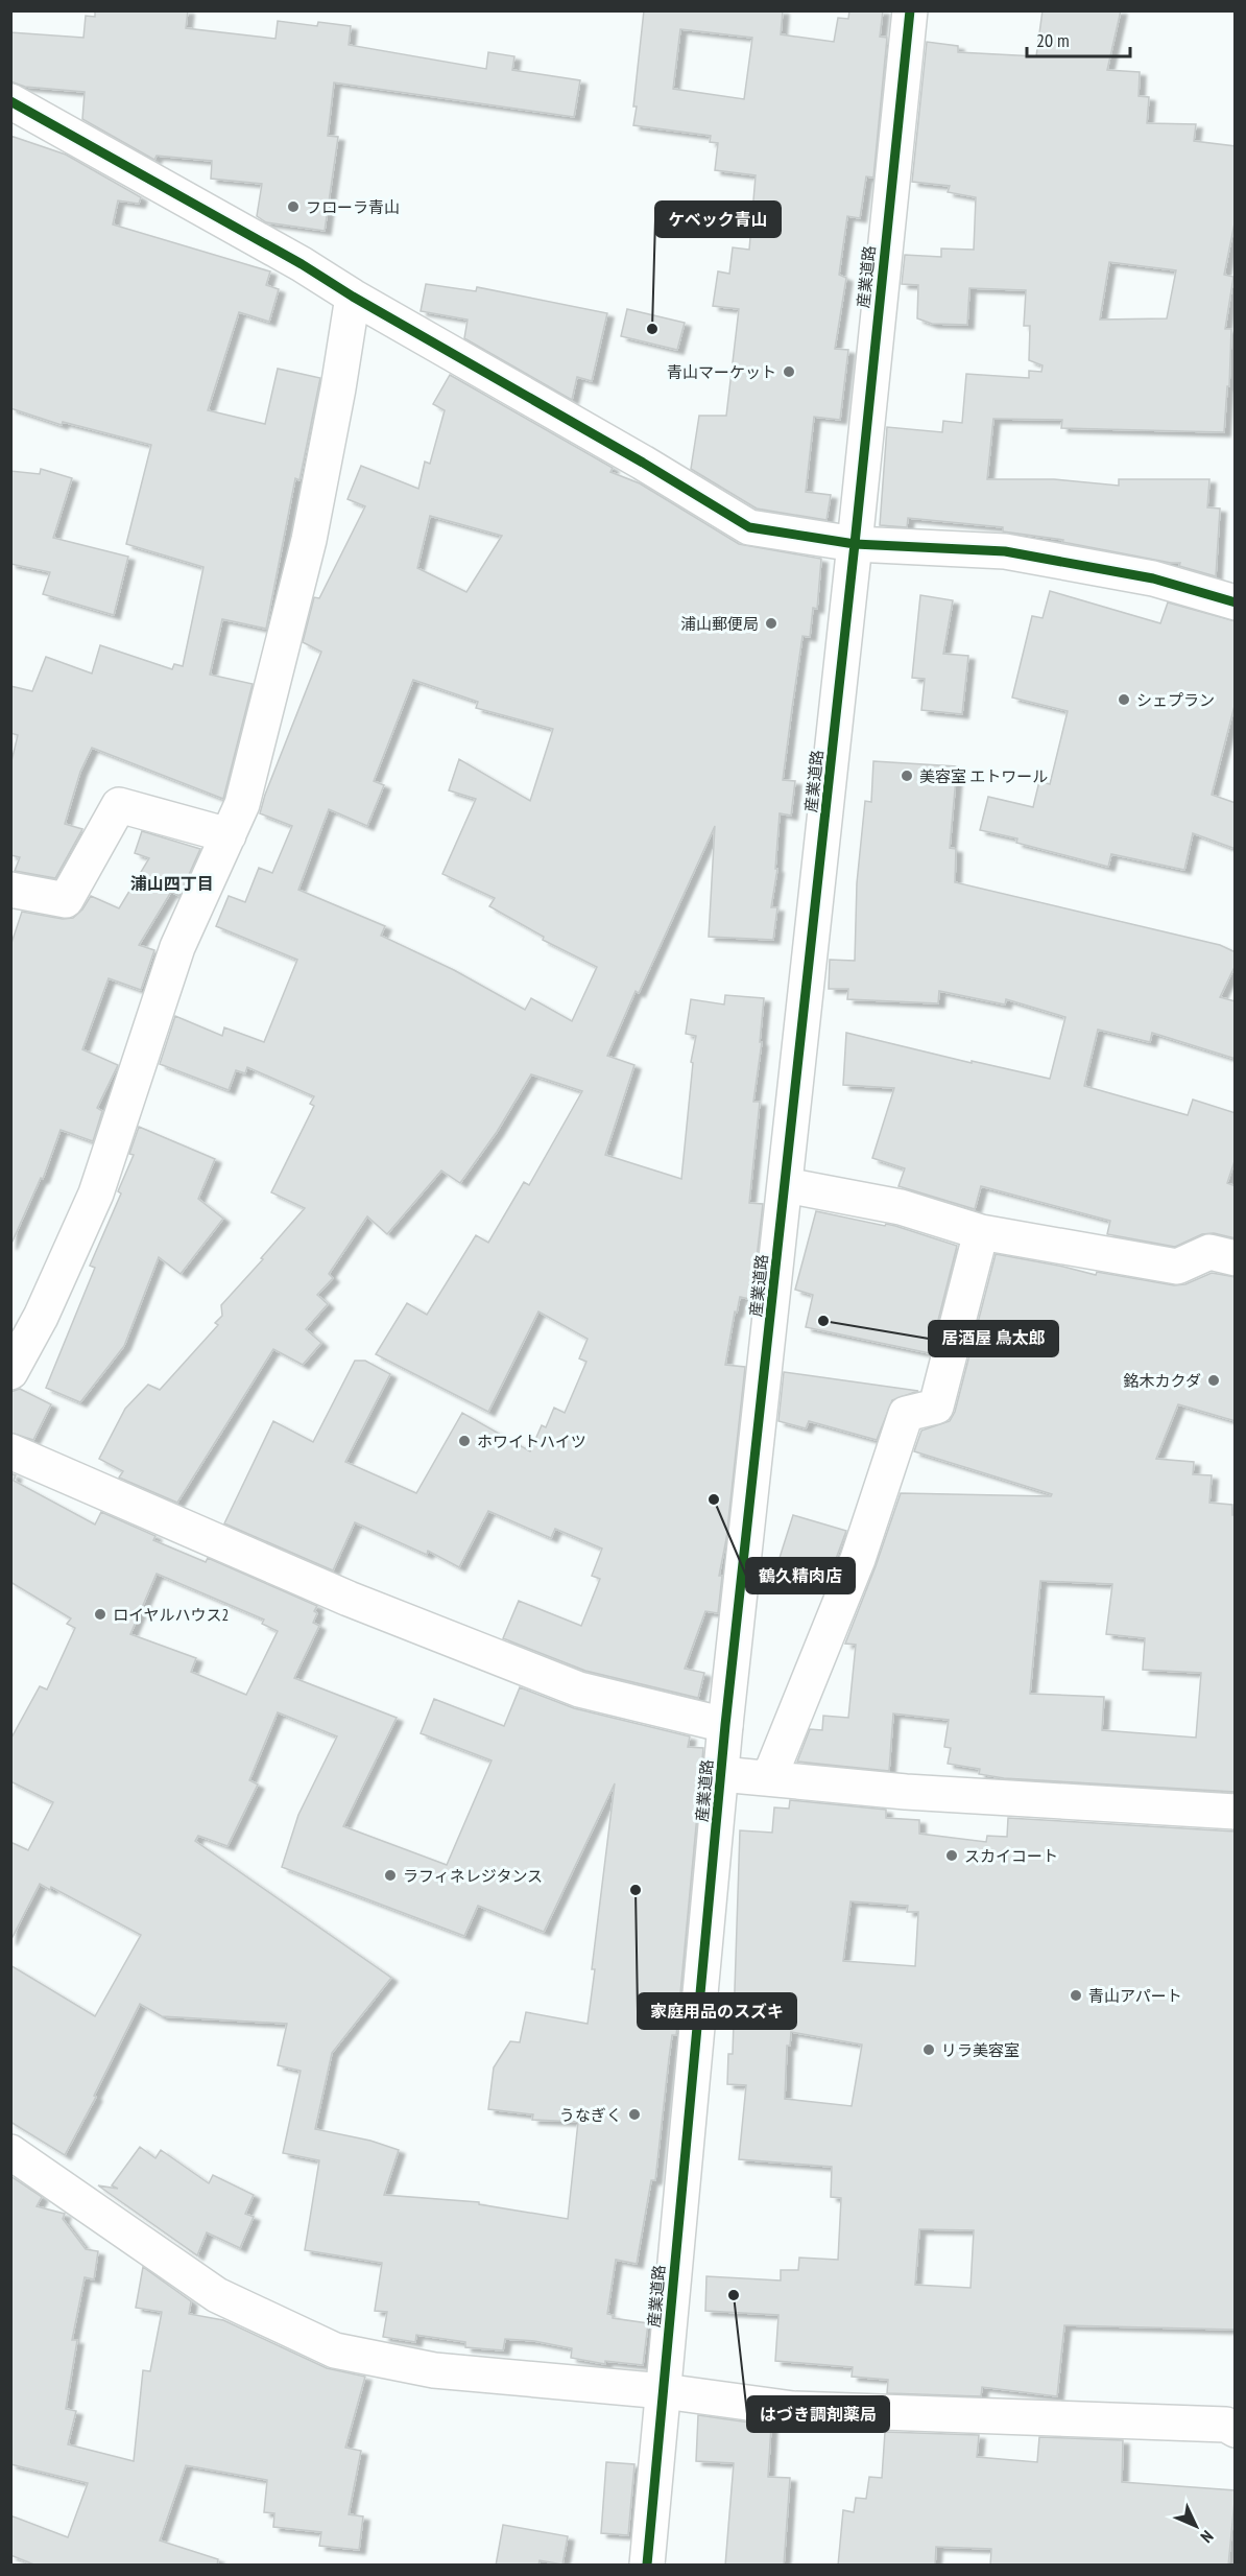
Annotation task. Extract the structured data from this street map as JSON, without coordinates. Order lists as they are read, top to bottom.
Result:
{
  "streets": {
    "street": ["産業道路"]
  },
  "districts": ["浦山四丁目"],
  "places": [
    "フローラ青山",
    "ケベック青山",
    "青山マーケット",
    "浦山郵便局",
    "シェプラン",
    "美容室 エトワール",
    "居酒屋 鳥太郎",
    "銘木カクダ",
    "ホワイトハイツ",
    "鶴久精肉店",
    "ロイヤルハウス2",
    "スカイコート",
    "ラフィネレジタンス",
    "家庭用品のスズキ",
    "青山アパート",
    "リラ美容室",
    "うなぎく",
    "はづき調剤薬局"
  ],
  "scale_bar": "20 m",
  "north": "bottom right"
}
